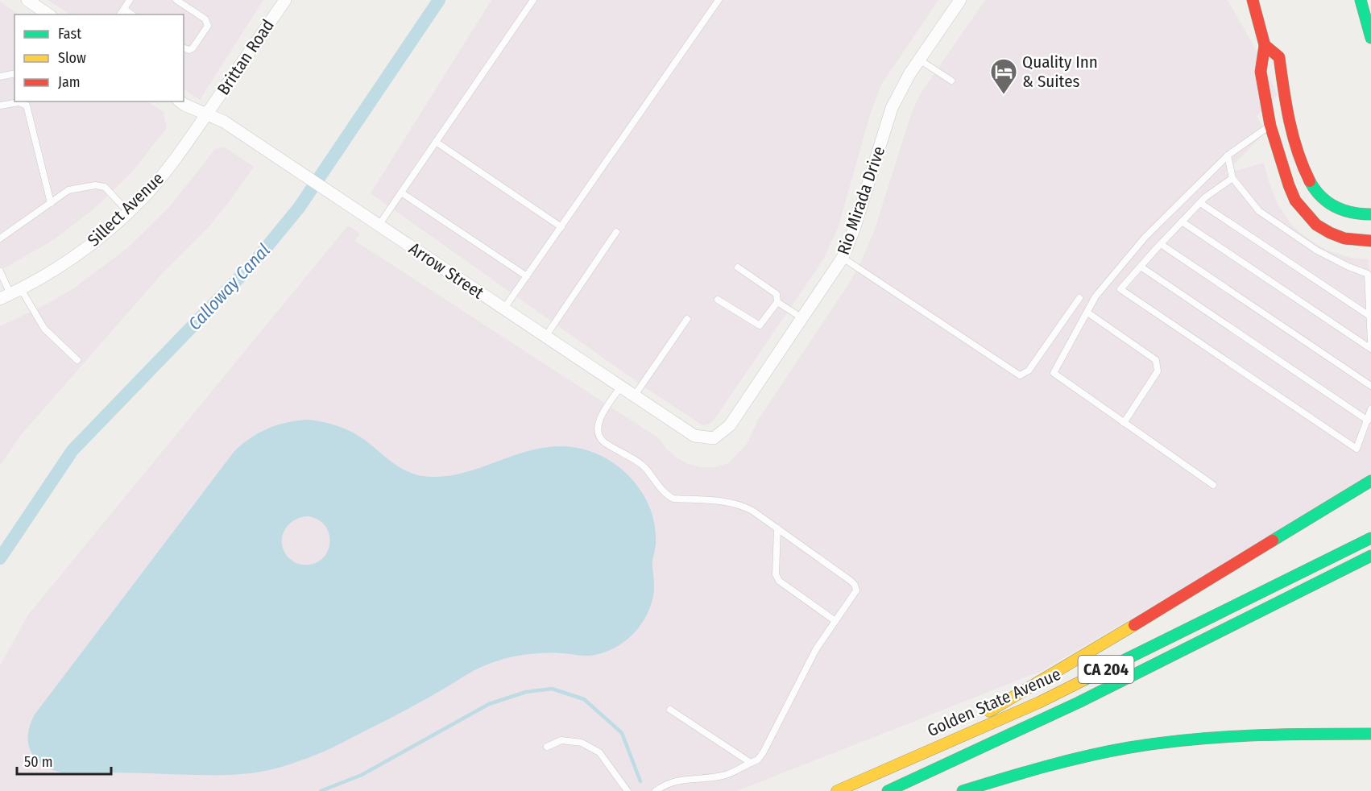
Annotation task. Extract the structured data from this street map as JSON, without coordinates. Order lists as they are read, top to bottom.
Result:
{
  "streets": {
    "main road": ["CA 204", "Golden State Avenue"],
    "street": [
      "Brittan Road",
      "Rio Mirada Drive",
      "Sillect Avenue",
      "Arrow Street"
    ]
  },
  "crossings": [
    ["Brittan Road", "Sillect Avenue"],
    ["Brittan Road", "Arrow Street"],
    ["Rio Mirada Drive", "Arrow Street"],
    ["Sillect Avenue", "Arrow Street"]
  ],
  "water": ["Calloway Canal"],
  "places": {
    "hotel": ["Quality Inn & Suites"]
  },
  "legend": ["Fast", "Slow", "Jam"],
  "scale_bar": "50 m"
}
